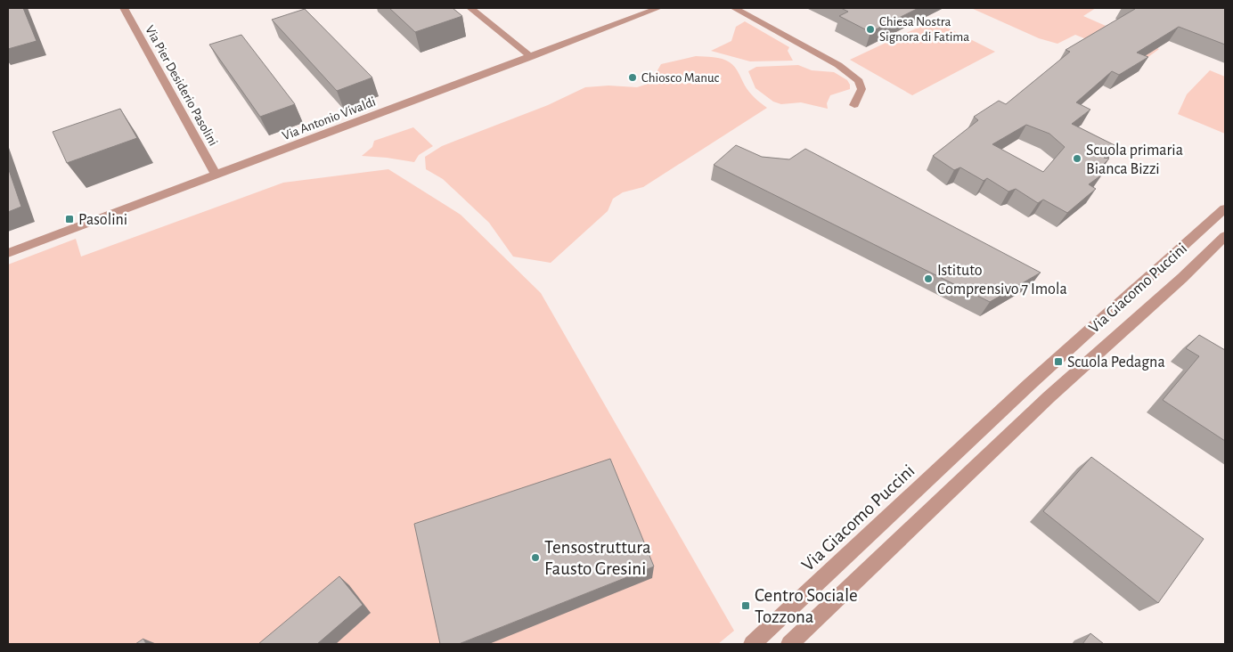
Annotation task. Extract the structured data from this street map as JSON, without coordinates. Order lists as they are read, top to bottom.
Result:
{
  "streets": {
    "street": ["Via Pier Desiderio Pasolini", "Via Antonio Vivaldi", "Via Giacomo Puccini"]
  },
  "crossings": [
    ["Via Pier Desiderio Pasolini", "Via Antonio Vivaldi"]
  ],
  "places": {
    "other": [
      "Chiesa Nostra Signora di Fatima",
      "Chiosco Manuc",
      "Scuola primaria Bianca Bizzi",
      "Istituto Comprensivo 7 Imola",
      "Tensostruttura Fausto Gresini"
    ],
    "transit": ["Pasolini", "Scuola Pedagna", "Centro Sociale Tozzona"]
  }
}
